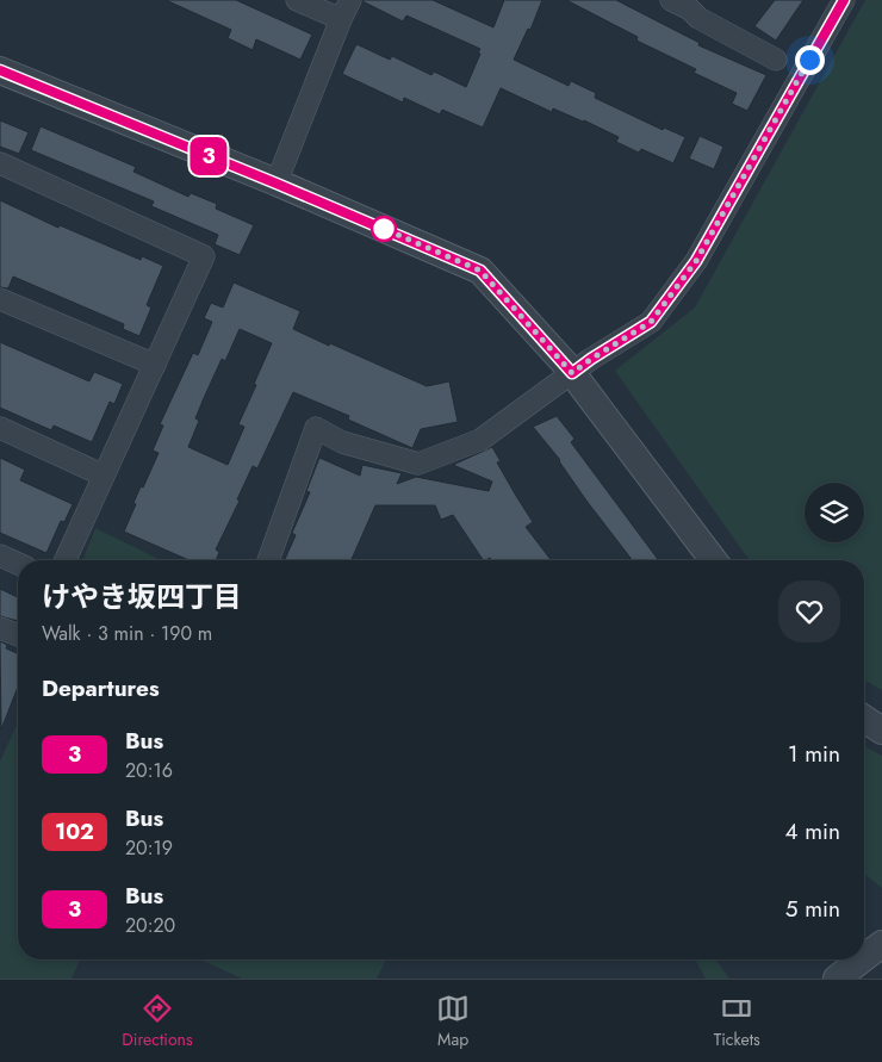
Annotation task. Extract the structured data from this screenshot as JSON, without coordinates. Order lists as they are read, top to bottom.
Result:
{
  "lines": ["bus line 3"],
  "page": {
    "on_map": "3",
    "heading": [
      ["けやき坂四丁目", "Walk · 3 min · 190 m"],
      "Departures"
    ],
    "list": [
      {
        "mark": "3",
        "name": "Bus",
        "note": "20:16",
        "value": "1 min"
      },
      {
        "mark": "102",
        "name": "Bus",
        "note": "20:19",
        "value": "4 min"
      },
      {
        "mark": "3",
        "name": "Bus",
        "note": "20:20",
        "value": "5 min"
      }
    ],
    "tabs": ["Directions", "Map", "Tickets"]
  }
}
